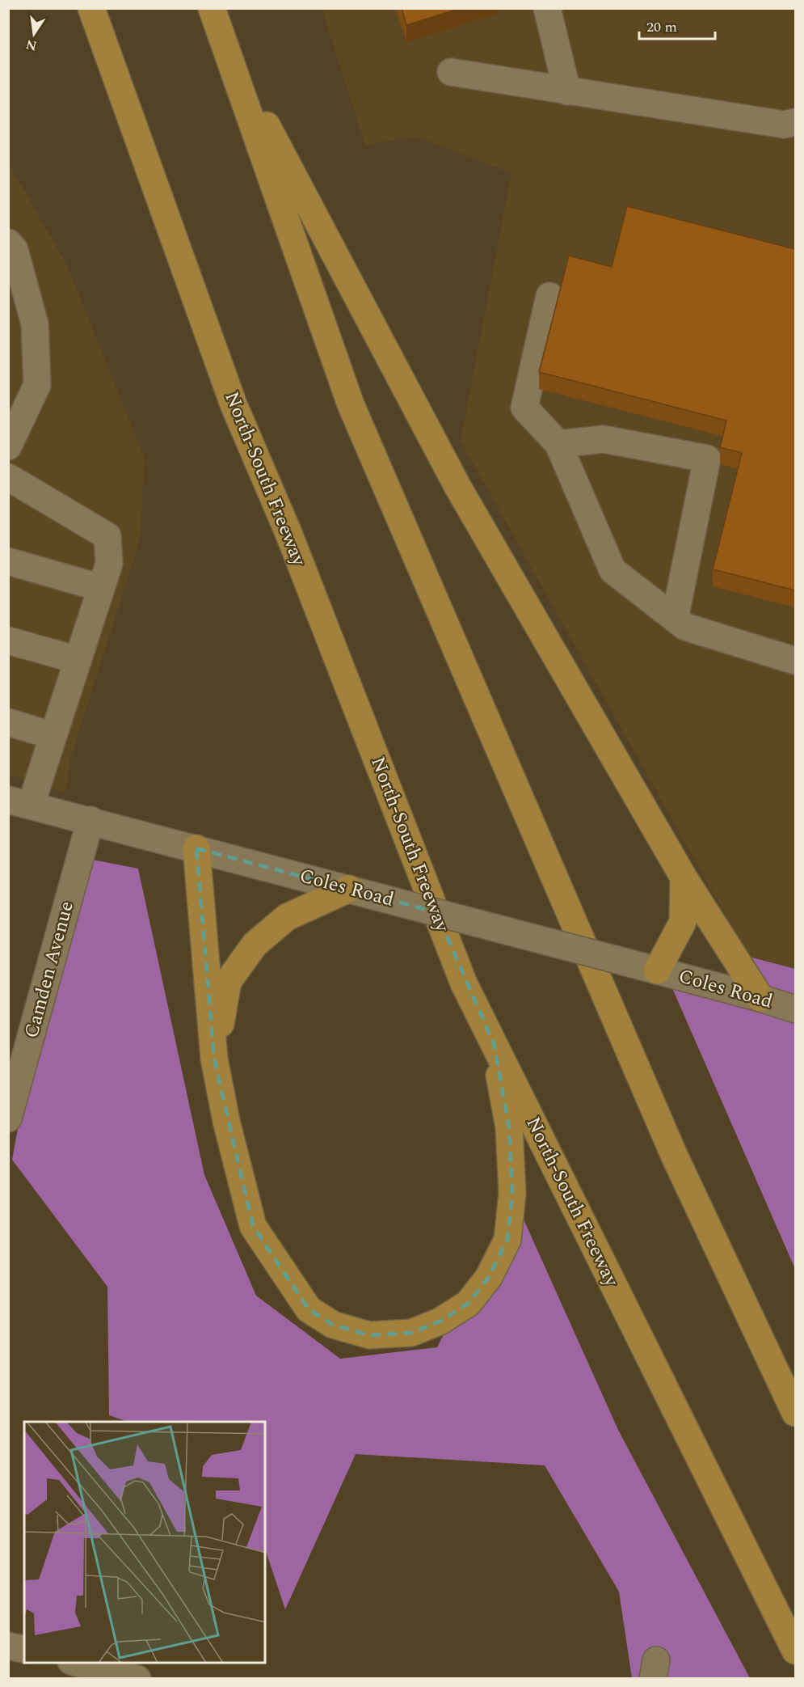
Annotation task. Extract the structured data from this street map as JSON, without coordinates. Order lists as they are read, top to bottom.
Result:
{
  "streets": {
    "highway": ["North-South Freeway"],
    "street": ["Coles Road", "Camden Avenue"]
  },
  "crossings": [
    ["Coles Road", "Camden Avenue"]
  ],
  "scale_bar": "20 m",
  "north": "bottom"
}
